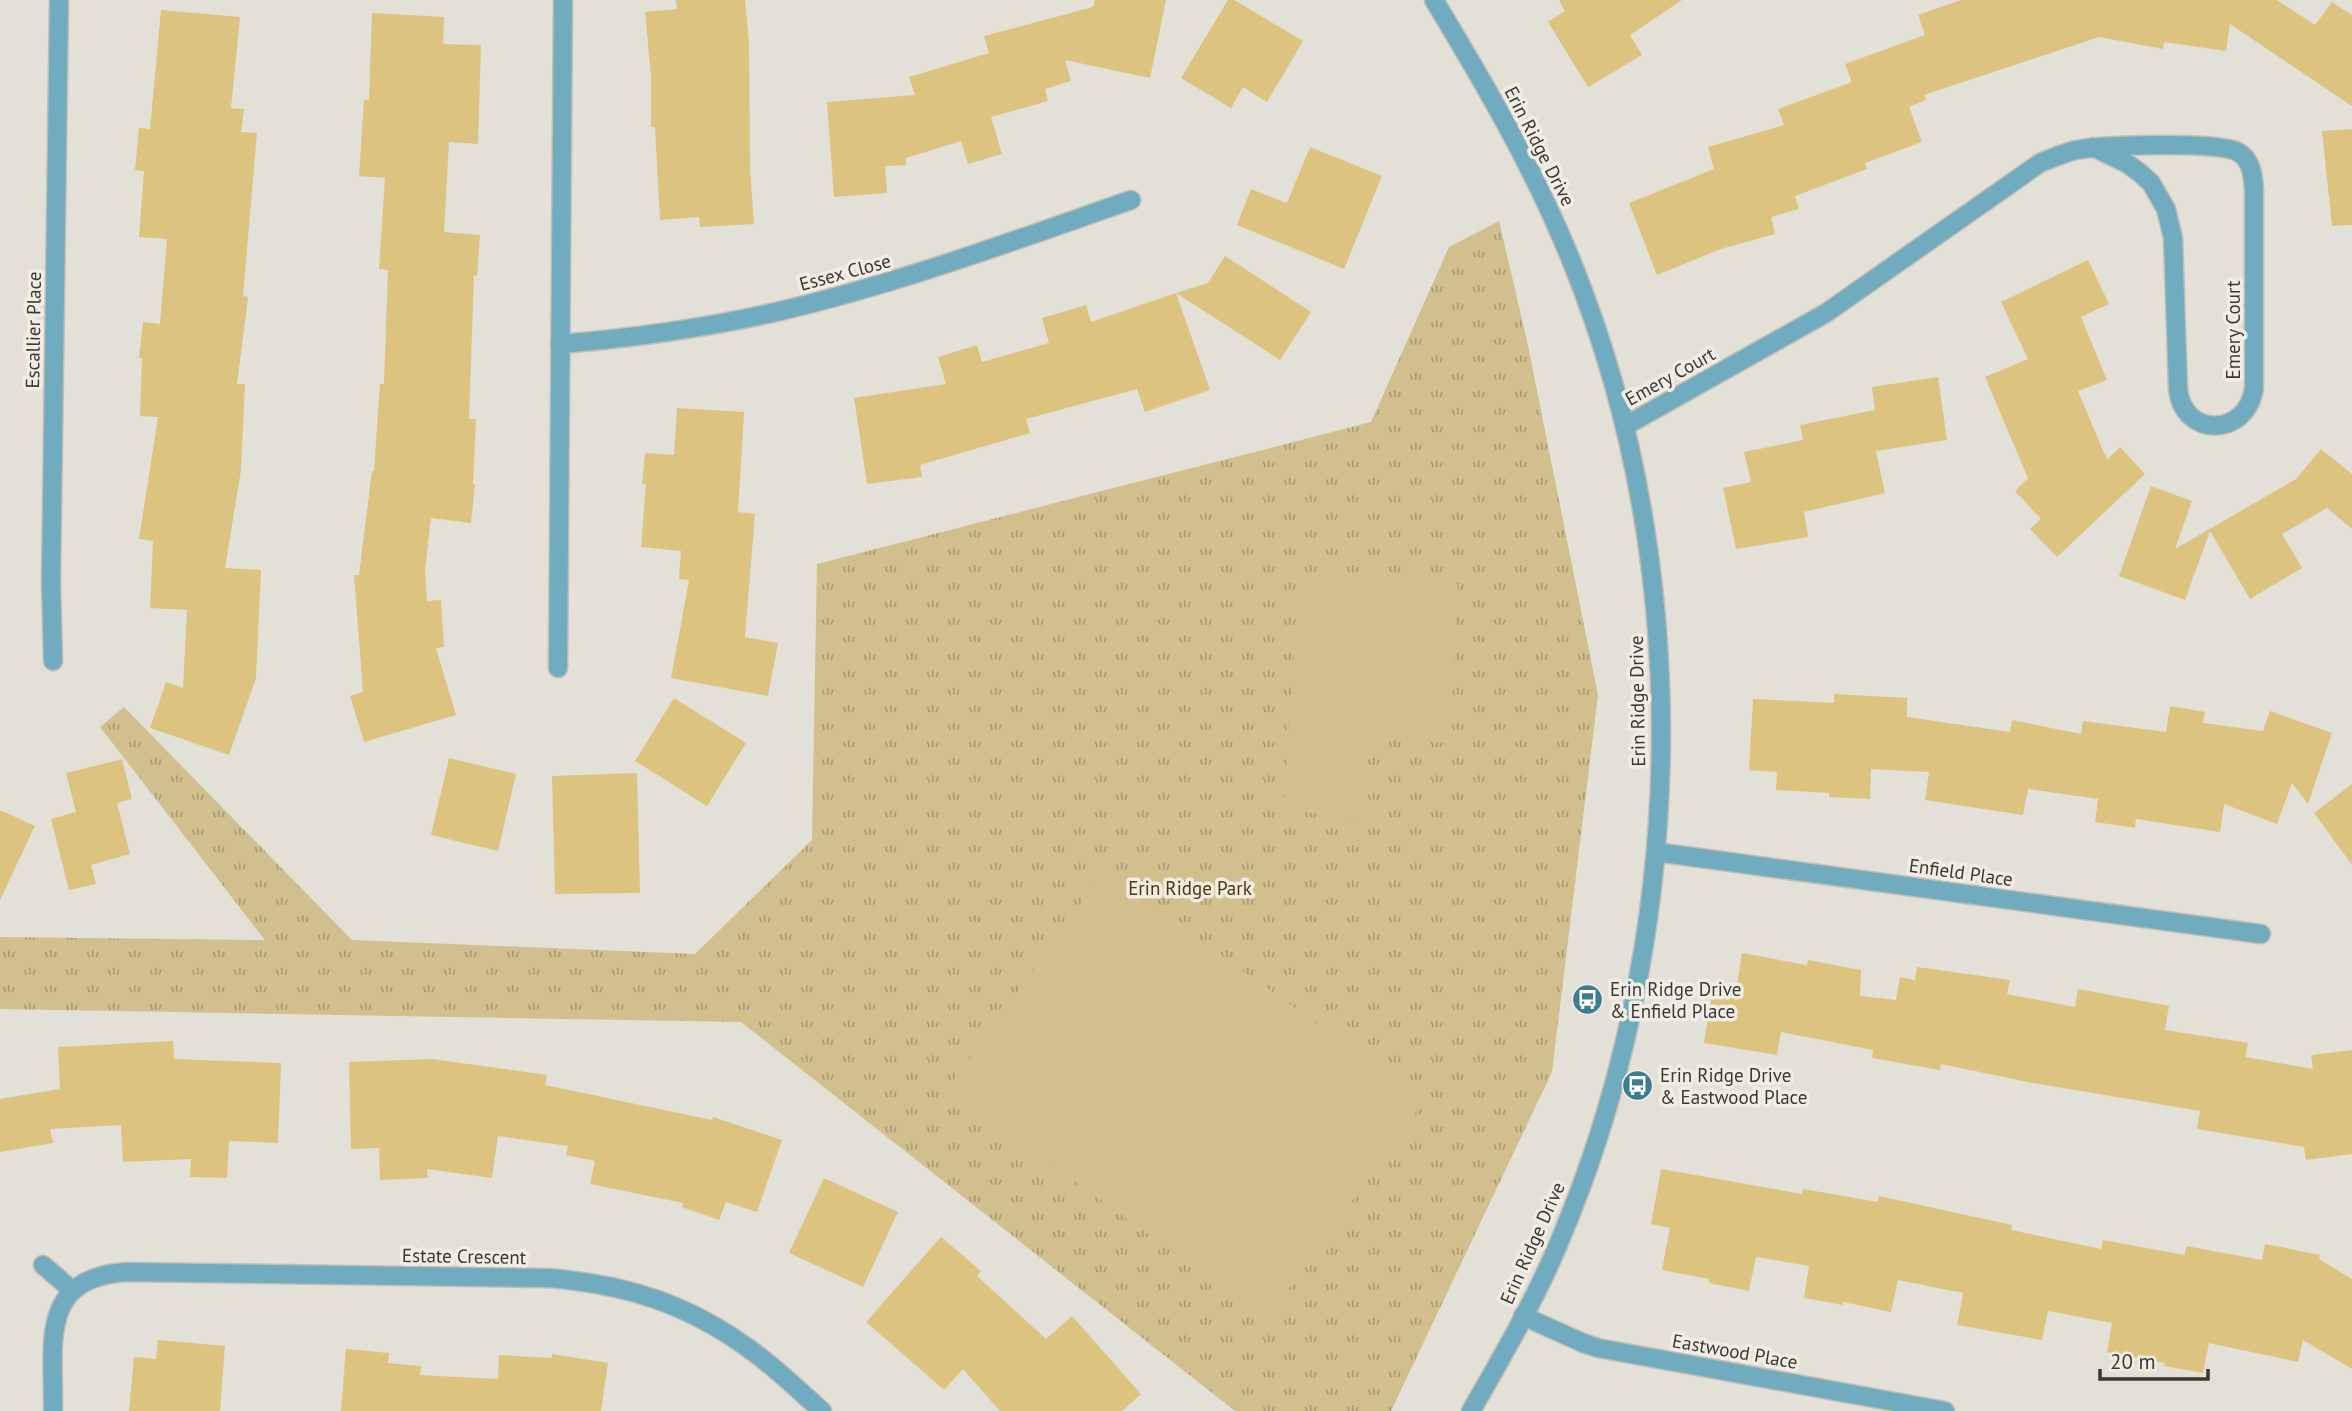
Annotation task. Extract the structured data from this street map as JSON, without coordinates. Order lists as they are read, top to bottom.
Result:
{
  "streets": {
    "street": [
      "Erin Ridge Drive",
      "Essex Close",
      "Escallier Place",
      "Emery Court",
      "Enfield Place",
      "Estate Crescent",
      "Eastwood Place"
    ]
  },
  "crossings": [
    ["Erin Ridge Drive", "Emery Court"],
    ["Erin Ridge Drive", "Enfield Place"],
    ["Erin Ridge Drive", "Eastwood Place"]
  ],
  "parks": ["Erin Ridge Park"],
  "places": {
    "bus stop": ["Erin Ridge Drive & Enfield Place", "Erin Ridge Drive & Eastwood Place"]
  },
  "scale_bar": "20 m"
}
